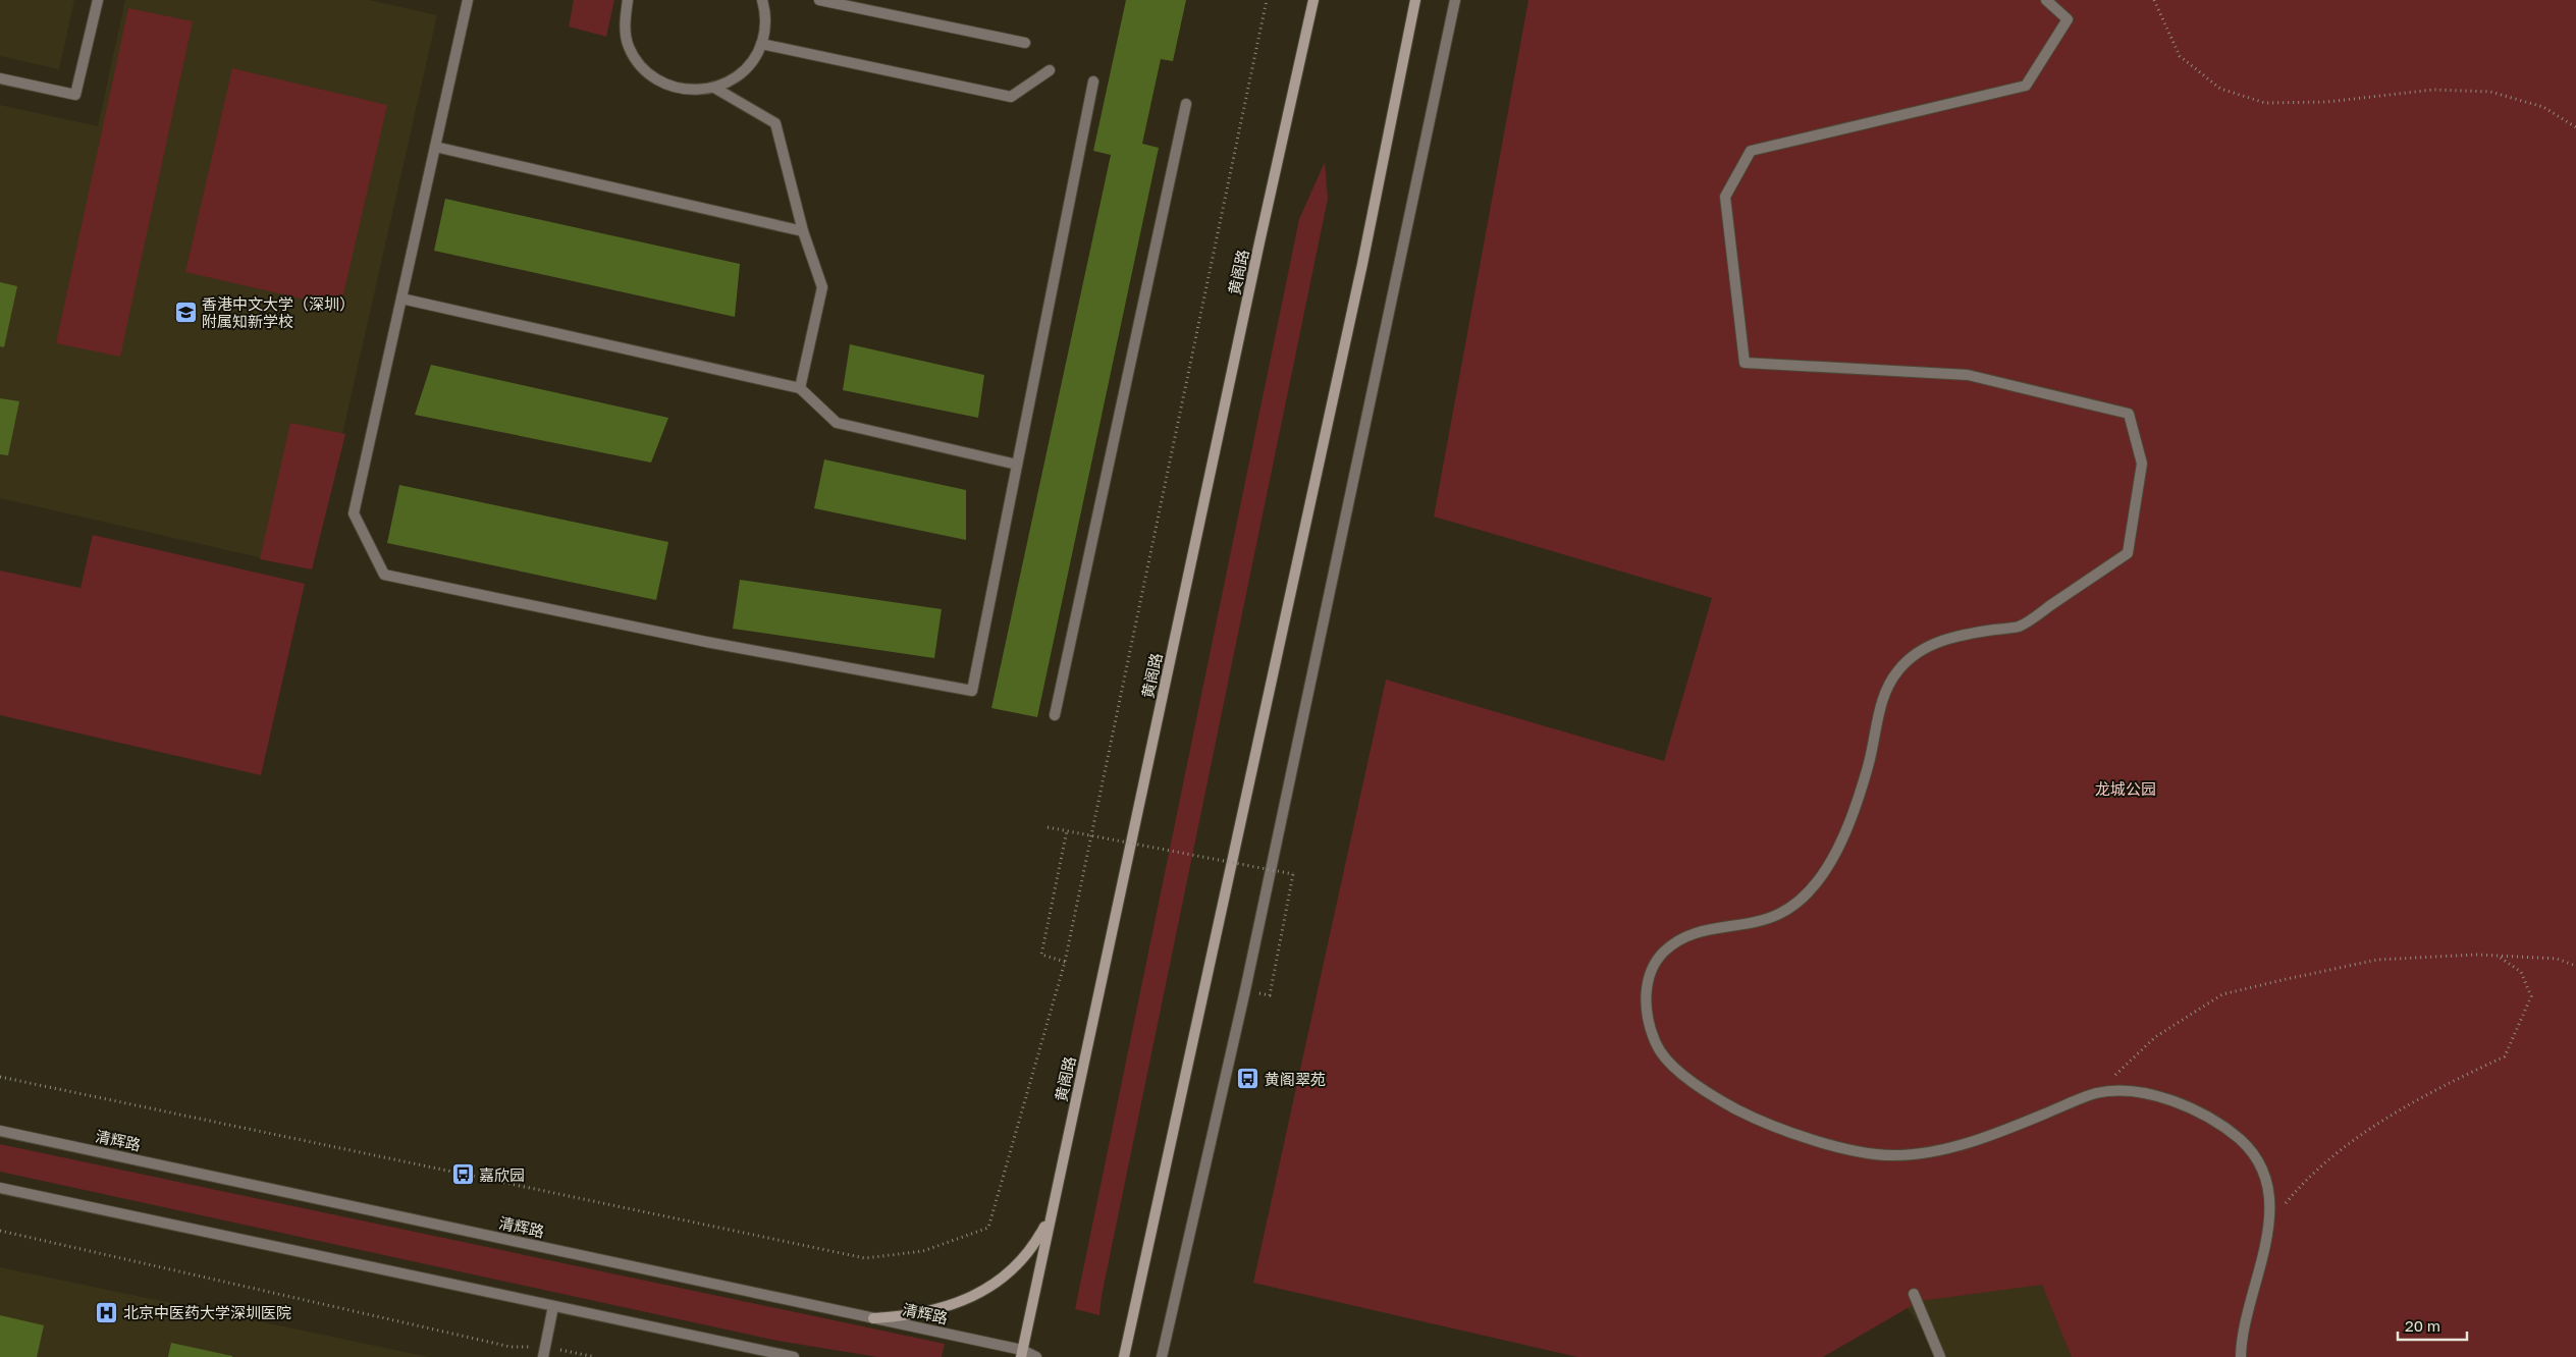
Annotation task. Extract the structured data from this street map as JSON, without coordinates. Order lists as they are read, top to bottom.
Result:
{
  "streets": {
    "main road": ["黄阁路"],
    "street": ["清辉路"]
  },
  "crossings": [
    ["黄阁路", "清辉路"]
  ],
  "parks": ["龙城公园"],
  "places": {
    "school or university": ["香港中文大学（深圳） 附属知新学校"],
    "bus stop": ["黄阁翠苑", "嘉欣园"],
    "hospital": ["北京中医药大学深圳医院"]
  },
  "scale_bar": "20 m"
}
